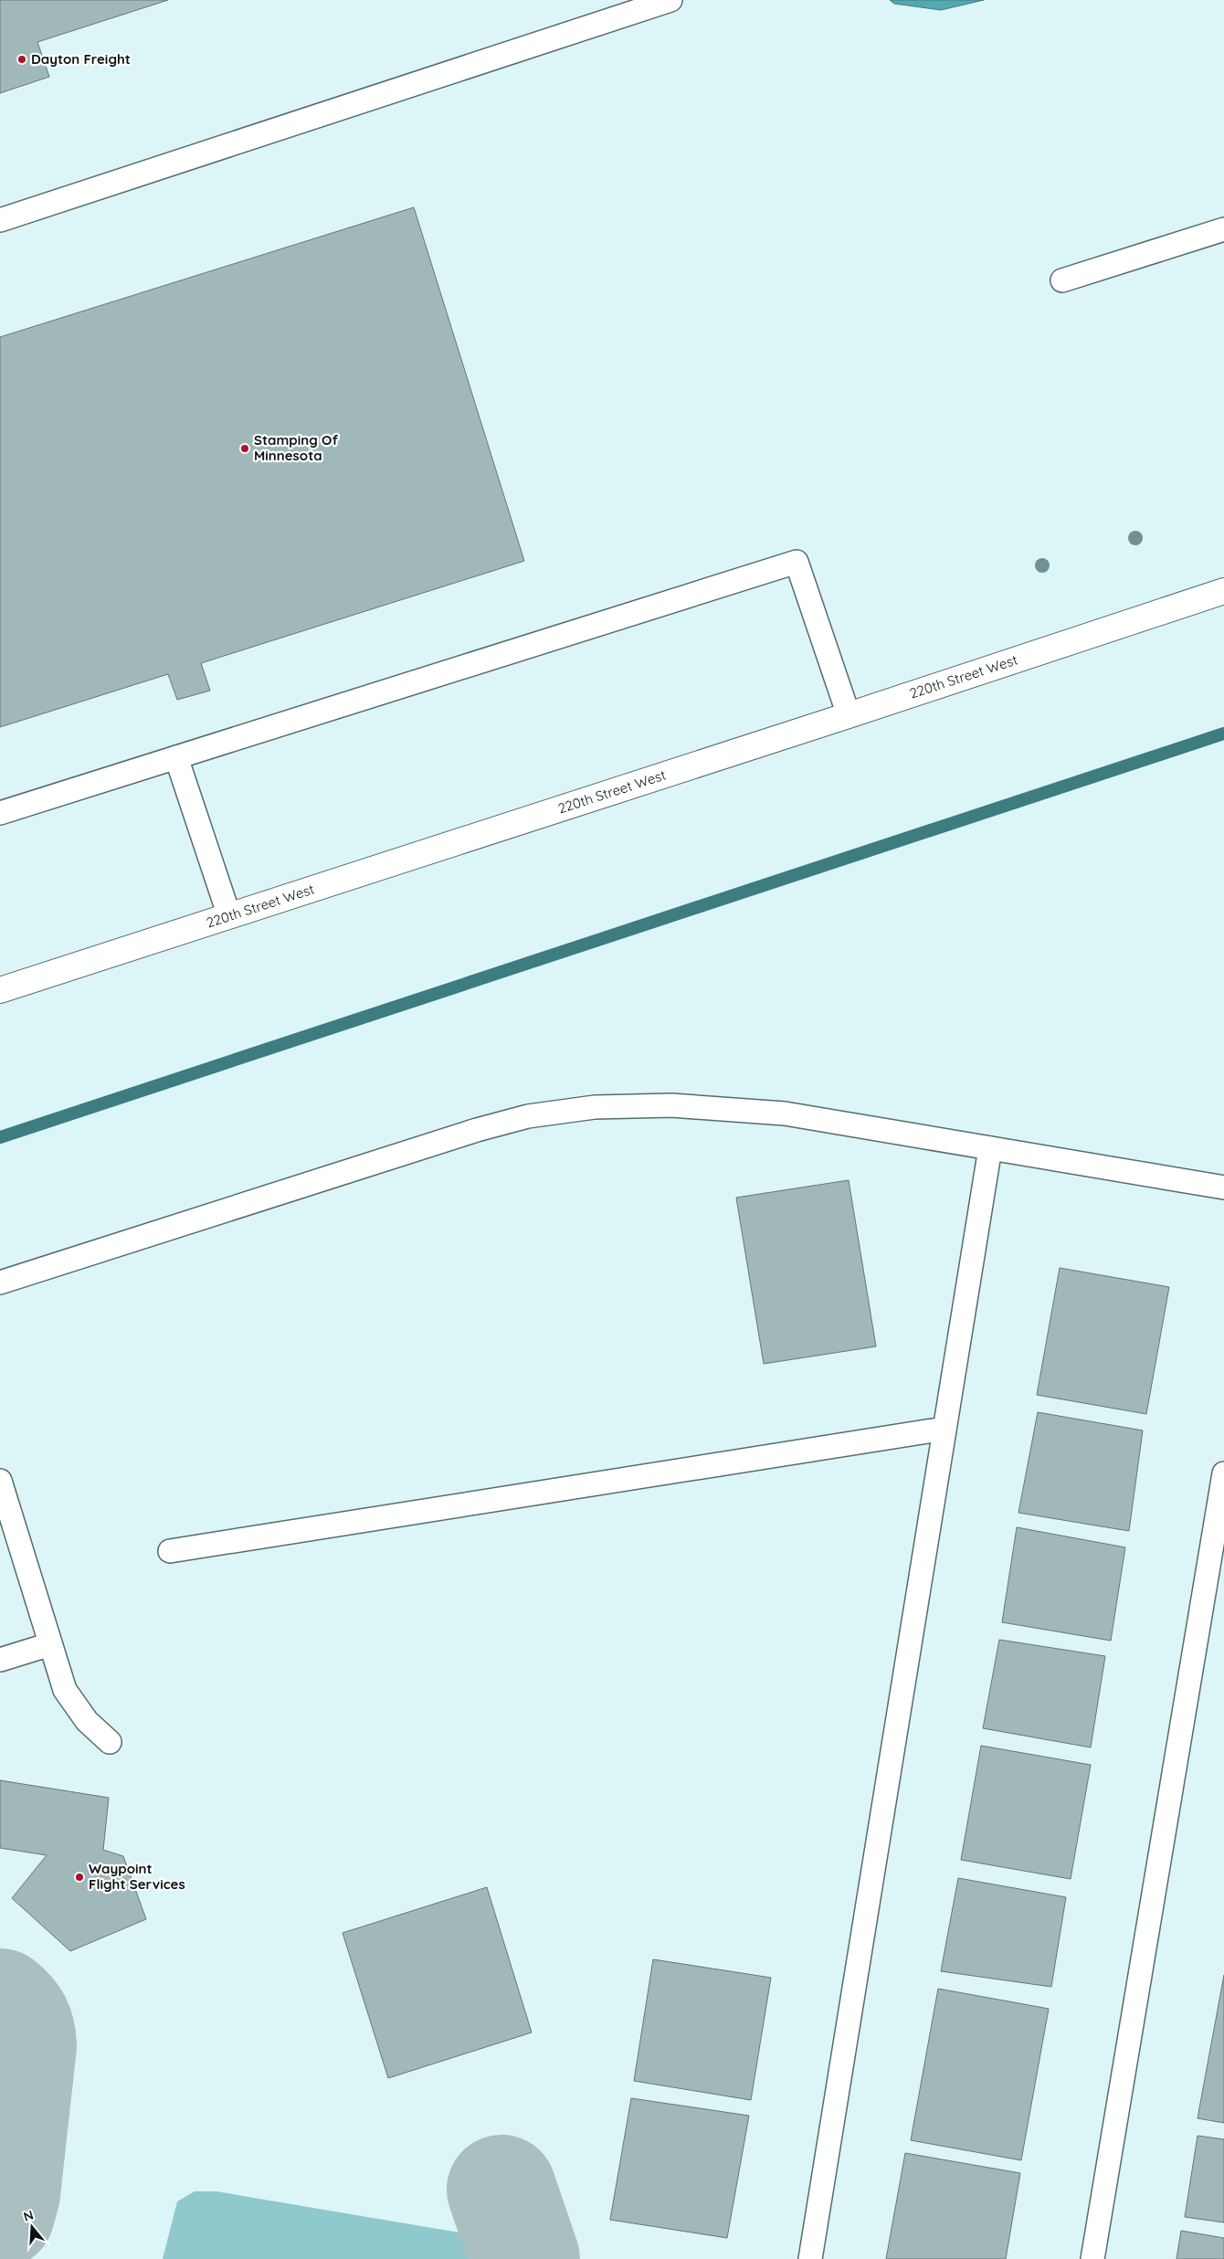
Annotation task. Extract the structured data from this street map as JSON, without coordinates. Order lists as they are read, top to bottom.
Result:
{
  "streets": {
    "street": ["220th Street West"]
  },
  "places": ["Dayton Freight", "Stamping Of Minnesota", "Waypoint Flight Services"],
  "north": "top"
}
